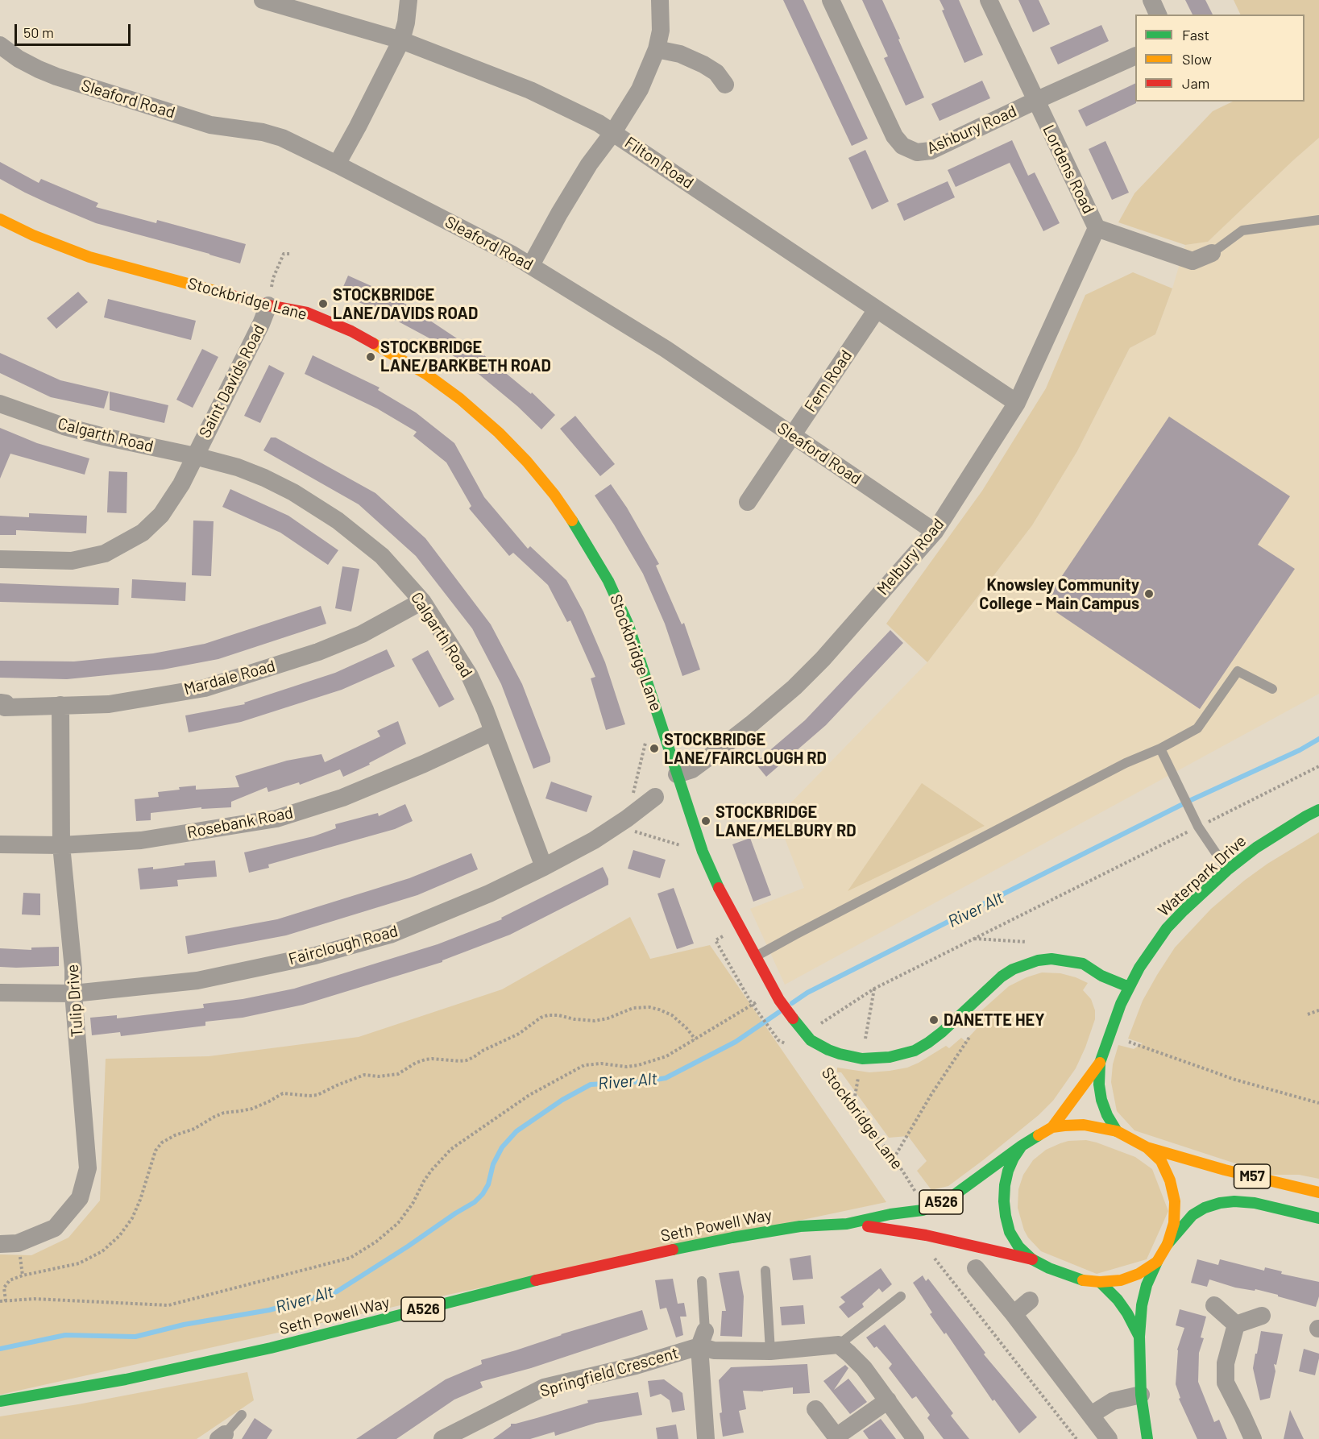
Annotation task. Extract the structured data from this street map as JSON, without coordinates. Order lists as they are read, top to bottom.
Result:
{
  "streets": {
    "main road": [
      "Stockbridge Lane",
      "Waterpark Drive",
      "M57",
      "A526",
      "Seth Powell Way"
    ],
    "street": [
      "Sleaford Road",
      "Ashbury Road",
      "Filton Road",
      "Lordens Road",
      "Saint Davids Road",
      "Fern Road",
      "Calgarth Road",
      "Melbury Road",
      "Mardale Road",
      "Rosebank Road",
      "Fairclough Road",
      "Tulip Drive",
      "Springfield Crescent"
    ]
  },
  "crossings": [
    ["Sleaford Road", "Fern Road"],
    ["Sleaford Road", "Melbury Road"],
    ["Ashbury Road", "Lordens Road"],
    ["Filton Road", "Fern Road"],
    ["Filton Road", "Melbury Road"],
    ["Lordens Road", "Melbury Road"],
    ["Stockbridge Lane", "Saint Davids Road"],
    ["Stockbridge Lane", "Melbury Road"],
    ["Stockbridge Lane", "Waterpark Drive"],
    ["Saint Davids Road", "Calgarth Road"],
    ["Calgarth Road", "Mardale Road"],
    ["Calgarth Road", "Rosebank Road"],
    ["Calgarth Road", "Fairclough Road"],
    ["Mardale Road", "Tulip Drive"],
    ["Rosebank Road", "Tulip Drive"],
    ["Fairclough Road", "Tulip Drive"],
    ["M57", "A526"],
    ["M57", "Seth Powell Way"],
    ["A526", "Seth Powell Way"]
  ],
  "water": ["River Alt"],
  "places": [
    "STOCKBRIDGE LANE/DAVIDS ROAD",
    "STOCKBRIDGE LANE/BARKBETH ROAD",
    "Knowsley Community College - Main Campus",
    "STOCKBRIDGE LANE/FAIRCLOUGH RD",
    "STOCKBRIDGE LANE/MELBURY RD",
    "DANETTE HEY"
  ],
  "legend": ["Fast", "Slow", "Jam"],
  "scale_bar": "50 m"
}
